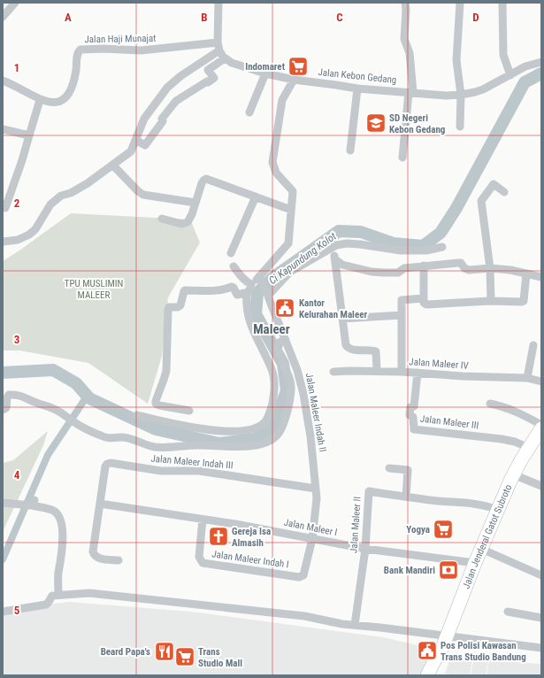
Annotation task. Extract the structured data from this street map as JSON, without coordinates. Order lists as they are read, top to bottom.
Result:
{
  "streets": {
    "main road": ["Jalan Jenderal Gatot Subroto"],
    "street": [
      "Jalan Haji Munajat",
      "Jalan Kebon Gedang",
      "Jalan Maleer IV",
      "Jalan Maleer Indah II",
      "Jalan Maleer III",
      "Jalan Maleer Indah III",
      "Jalan Maleer II",
      "Jalan Maleer I",
      "Jalan Maleer Indah I"
    ]
  },
  "crossings": [
    ["Jalan Maleer IV", "Jalan Maleer III"],
    ["Jalan Maleer Indah II", "Jalan Maleer Indah III"],
    ["Jalan Maleer Indah II", "Jalan Maleer I"],
    ["Jalan Maleer Indah II", "Jalan Maleer Indah I"],
    ["Jalan Maleer III", "Jalan Jenderal Gatot Subroto"],
    ["Jalan Maleer Indah III", "Jalan Maleer I"],
    ["Jalan Maleer II", "Jalan Maleer I"],
    ["Jalan Maleer II", "Jalan Jenderal Gatot Subroto"],
    ["Jalan Maleer I", "Jalan Jenderal Gatot Subroto"],
    ["Jalan Maleer I", "Jalan Maleer Indah I"]
  ],
  "districts": ["Maleer"],
  "water": ["Ci Kapundung Kolot"],
  "parks": ["TPU MUSLIMIN MALEER"],
  "places": {
    "supermarket": ["Indomaret", "Yogya", "Trans Studio Mall"],
    "school or university": ["SD Negeri Kebon Gedang"],
    "public building": ["Kantor Kelurahan Maleer", "Pos Polisi Kawasan Trans Studio Bandung"],
    "church": ["Gereja Isa Almasih"],
    "bank": ["Bank Mandiri"],
    "restaurant": ["Beard Papa's"]
  },
  "grid": {
    "columns": [
      "A",
      "B",
      "C",
      "D"
    ],
    "rows": [
      "1",
      "2",
      "3",
      "4",
      "5"
    ]
  }
}
